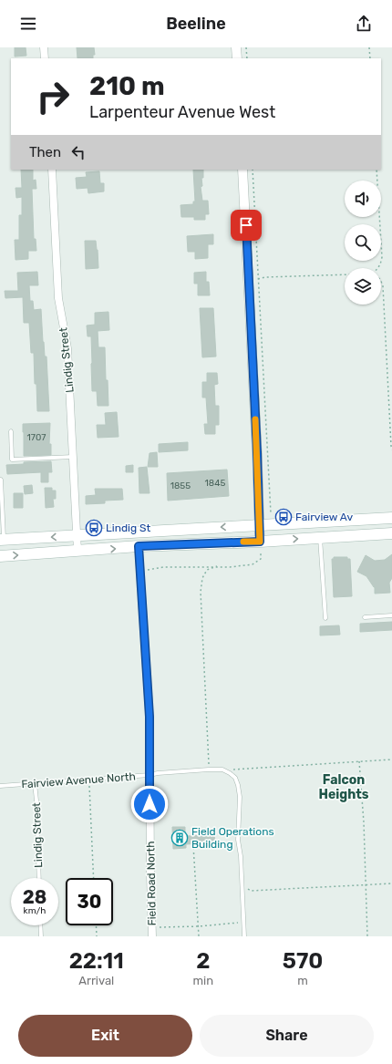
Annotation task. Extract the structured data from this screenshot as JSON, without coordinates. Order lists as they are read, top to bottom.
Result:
{
  "streets": {
    "street": ["Lindig Street", "Field Road North"],
    "lane": ["Fairview Avenue North"]
  },
  "crossings": [
    ["Lindig Street", "Fairview Avenue North"],
    ["Fairview Avenue North", "Field Road North"]
  ],
  "districts": ["Falcon Heights"],
  "places": {
    "bus stop": ["Fairview Av", "Lindig St"],
    "building": ["Field Operations Building"]
  },
  "house_numbers": ["1707", "1845", "1855"],
  "page": {
    "header": "Beeline",
    "turn": ["210 m", "Larpenteur Avenue West"],
    "then": "Then",
    "speed": "28 km/h",
    "limit": "30",
    "eta": [
      "22:11",
      "Arrival",
      "2",
      "min",
      "570",
      "m"
    ],
    "buttons": ["Exit", "Share"]
  }
}
